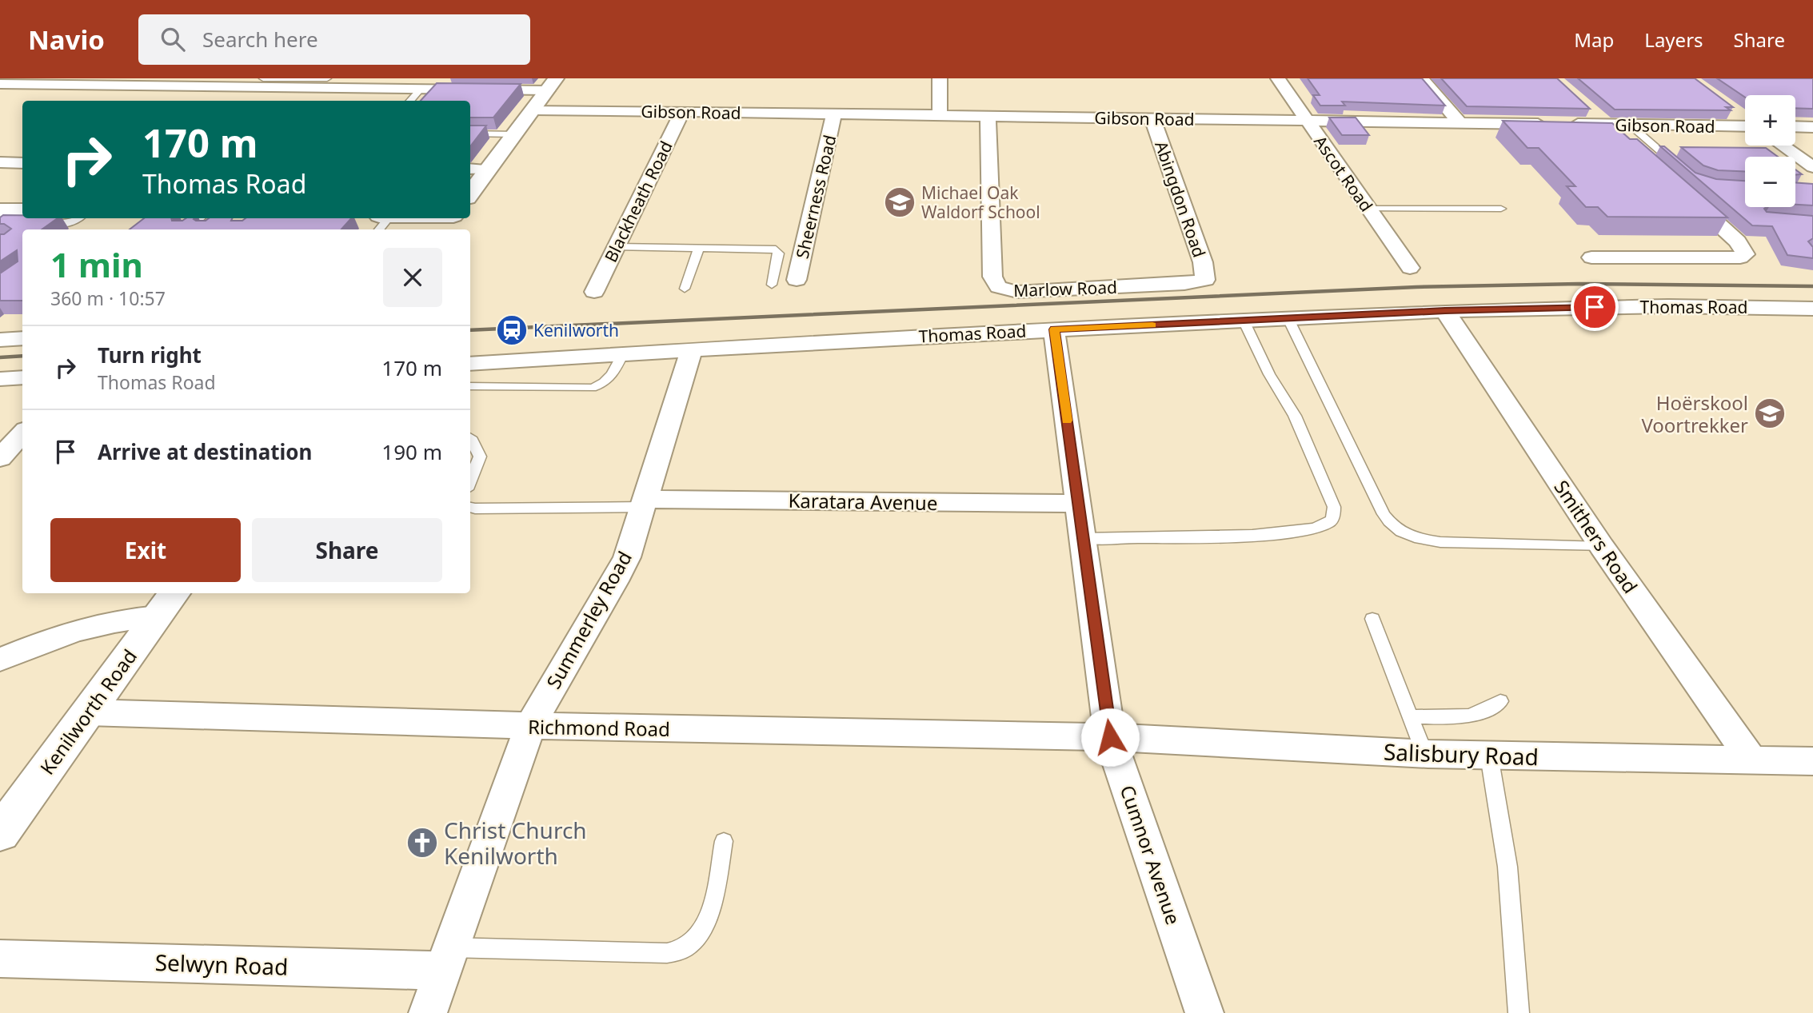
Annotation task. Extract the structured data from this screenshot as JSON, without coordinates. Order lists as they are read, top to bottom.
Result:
{
  "streets": {
    "street": [
      "Gibson Road",
      "Ascot Road",
      "Sheerness Road",
      "Abingdon Road",
      "Blackheath Road",
      "Marlow Road",
      "Thomas Road",
      "Karatara Avenue",
      "Smithers Road",
      "Summerley Road",
      "Kenilworth Road",
      "Richmond Road",
      "Salisbury Road",
      "Cumnor Avenue",
      "Selwyn Road"
    ]
  },
  "crossings": [
    ["Gibson Road", "Ascot Road"],
    ["Gibson Road", "Sheerness Road"],
    ["Gibson Road", "Abingdon Road"],
    ["Gibson Road", "Blackheath Road"],
    ["Gibson Road", "Marlow Road"],
    ["Abingdon Road", "Marlow Road"],
    ["Thomas Road", "Smithers Road"],
    ["Thomas Road", "Summerley Road"],
    ["Thomas Road", "Cumnor Avenue"],
    ["Karatara Avenue", "Summerley Road"],
    ["Karatara Avenue", "Cumnor Avenue"],
    ["Smithers Road", "Salisbury Road"],
    ["Summerley Road", "Richmond Road"],
    ["Summerley Road", "Selwyn Road"],
    ["Kenilworth Road", "Richmond Road"],
    ["Richmond Road", "Salisbury Road"],
    ["Richmond Road", "Cumnor Avenue"],
    ["Salisbury Road", "Cumnor Avenue"]
  ],
  "places": {
    "school or university": ["Michael Oak Waldorf School", "Hoërskool Voortrekker"],
    "station": ["Kenilworth"],
    "church": ["Christ Church Kenilworth"]
  },
  "page": {
    "header": "Navio",
    "search": "Search here",
    "nav": ["Map", "Layers", "Share"],
    "map_buttons": ["+", "−"],
    "turn": ["170 m", "Thomas Road"],
    "heading": ["1 min", "360 m · 10:57"],
    "list": [
      {
        "name": "Turn right",
        "note": "Thomas Road",
        "value": "170 m"
      },
      {
        "name": "Arrive at destination",
        "value": "190 m"
      }
    ],
    "buttons": ["Exit", "Share"]
  }
}
